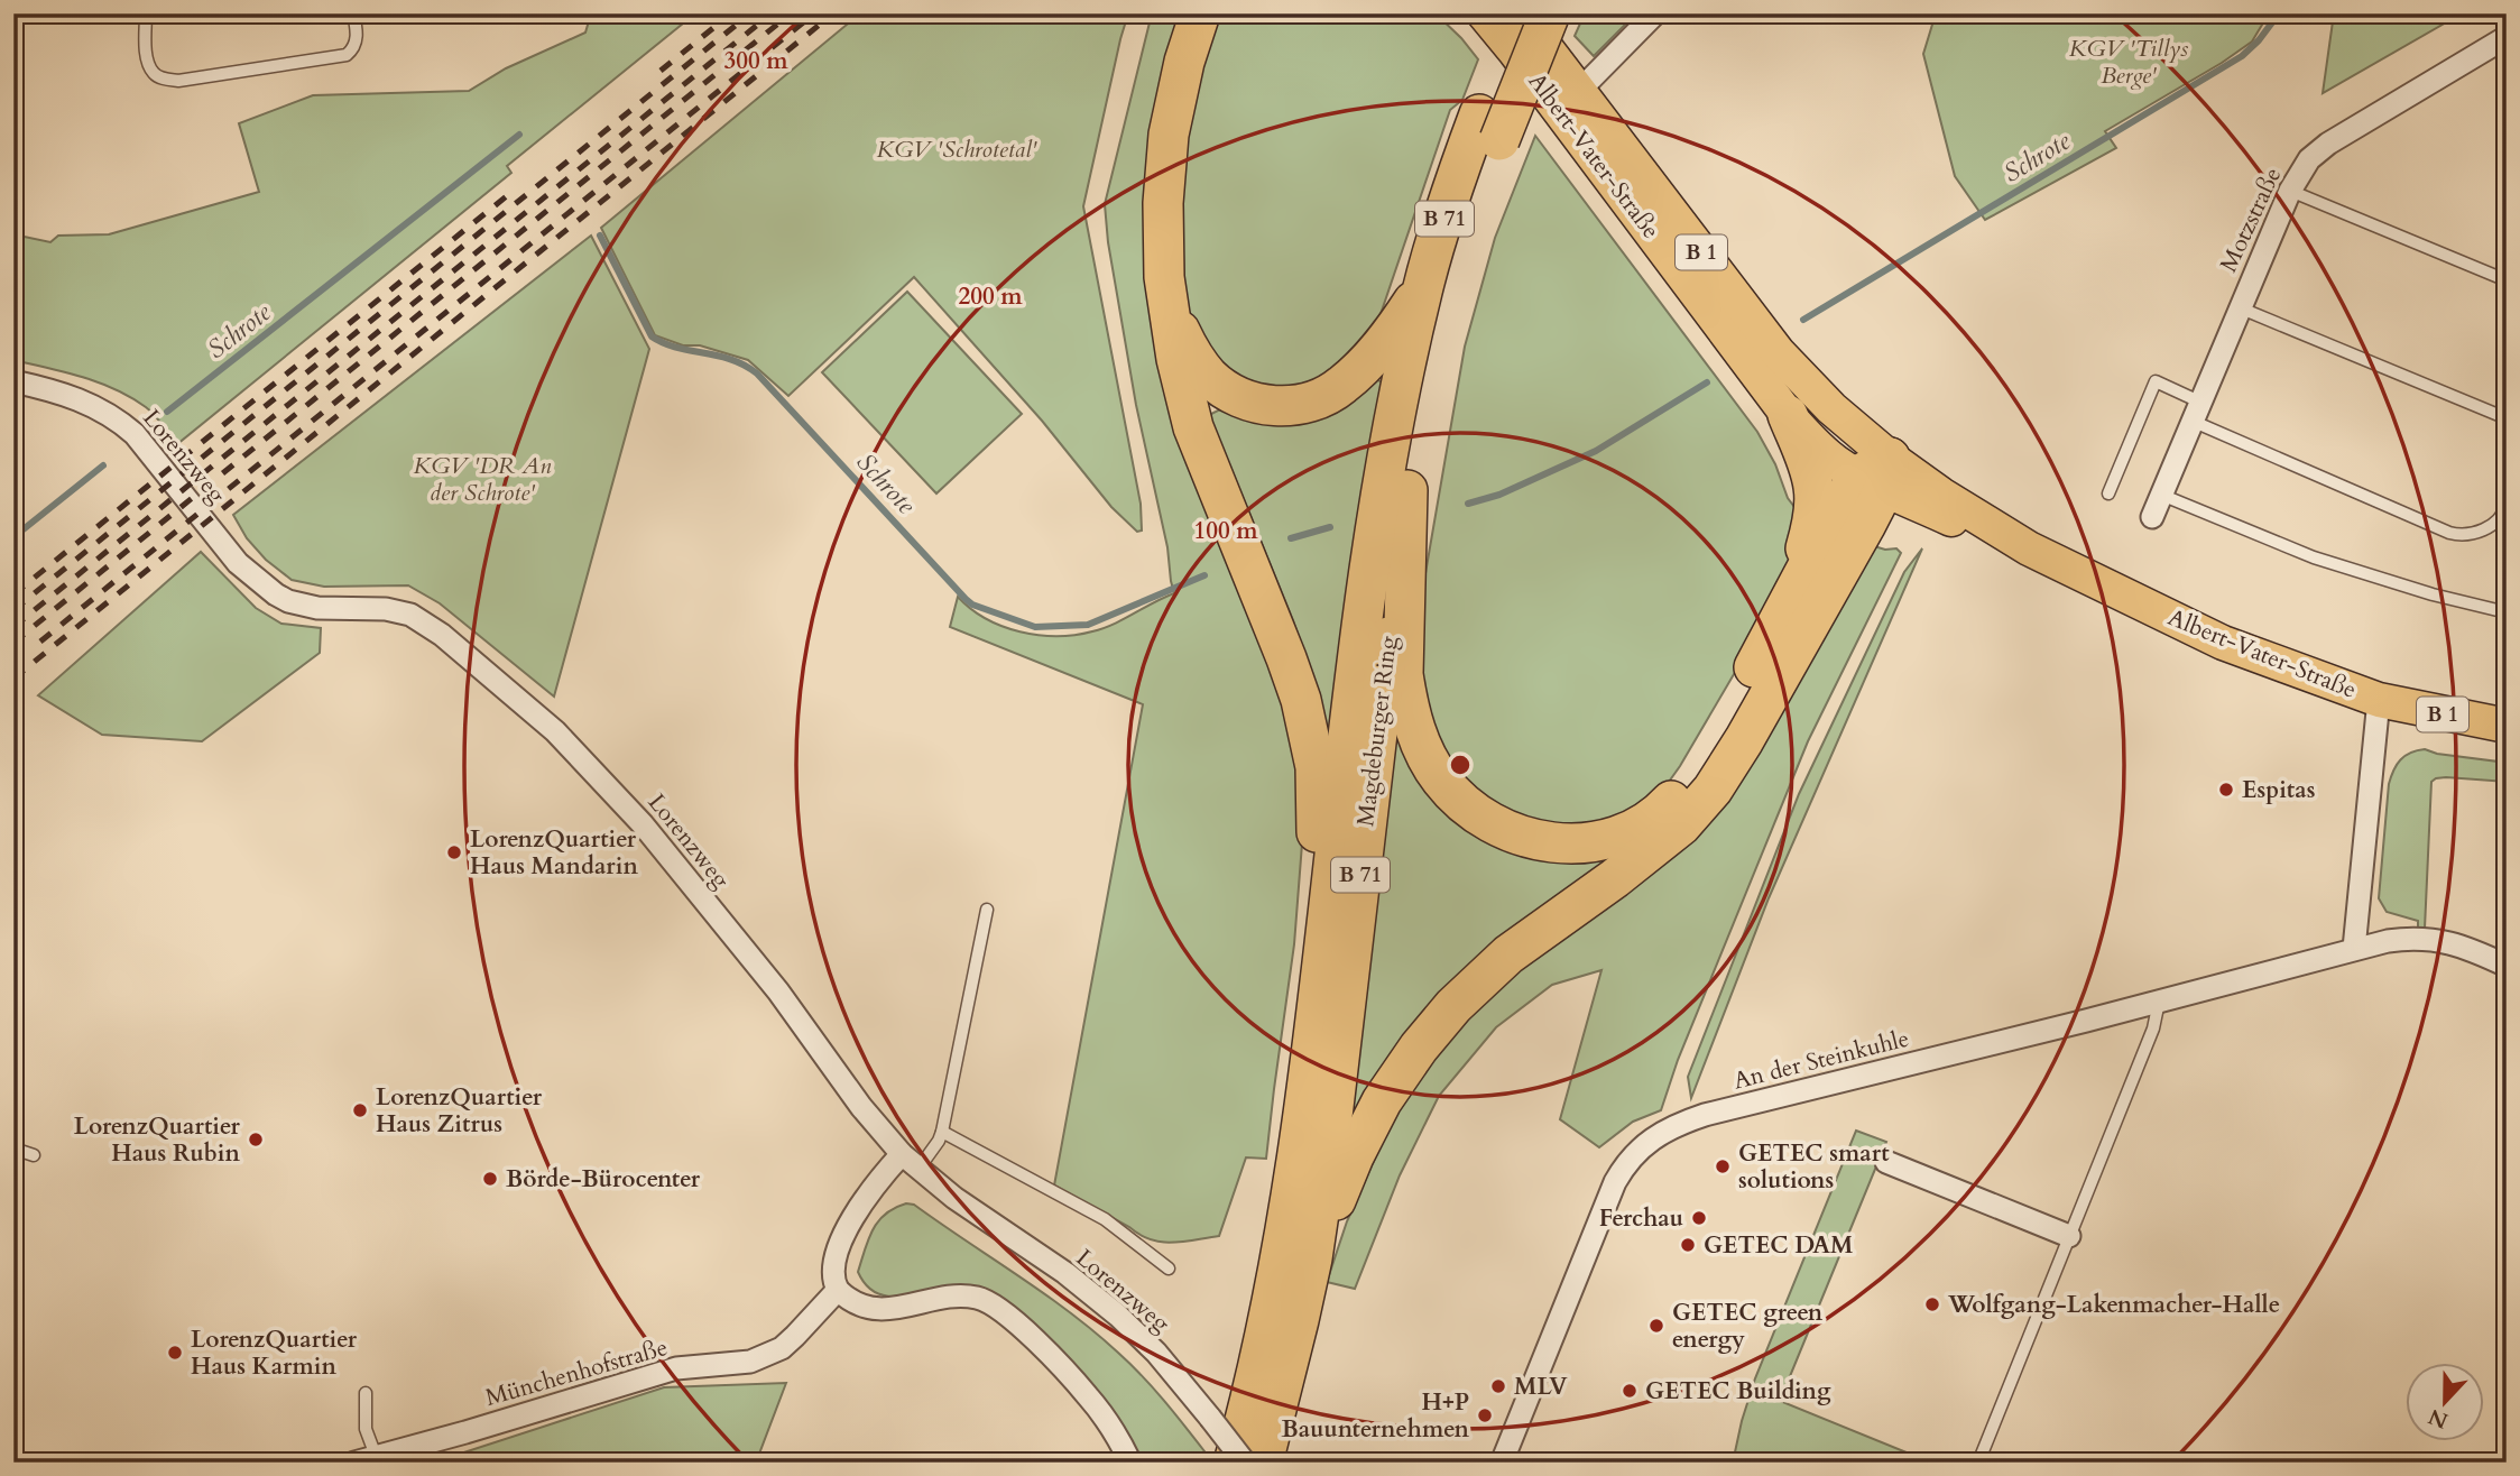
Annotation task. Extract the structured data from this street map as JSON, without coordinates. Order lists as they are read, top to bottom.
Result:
{
  "streets": {
    "highway": ["B 71", "Magdeburger Ring"],
    "main road": ["Albert-Vater-Straße", "B 1"],
    "street": [
      "Motzstraße",
      "Lorenzweg",
      "An der Steinkuhle",
      "Münchenhofstraße"
    ]
  },
  "crossings": [
    ["Albert-Vater-Straße", "Magdeburger Ring"]
  ],
  "water": ["Schrote"],
  "parks": ["KGV 'Tillys Berge'", "KGV 'Schrotetal'", "KGV 'DR An der Schrote'"],
  "places": [
    "Espitas",
    "LorenzQuartier Haus Mandarin",
    "LorenzQuartier Haus Zitrus",
    "LorenzQuartier Haus Rubin",
    "GETEC smart solutions",
    "Börde-Bürocenter",
    "Ferchau",
    "GETEC DAM",
    "Wolfgang-Lakenmacher-Halle",
    "GETEC green energy",
    "LorenzQuartier Haus Karmin",
    "MLV",
    "GETEC Building",
    "H+P Bauunternehmen"
  ],
  "north": "bottom",
  "rings": ["300 m", "200 m", "100 m"]
}
